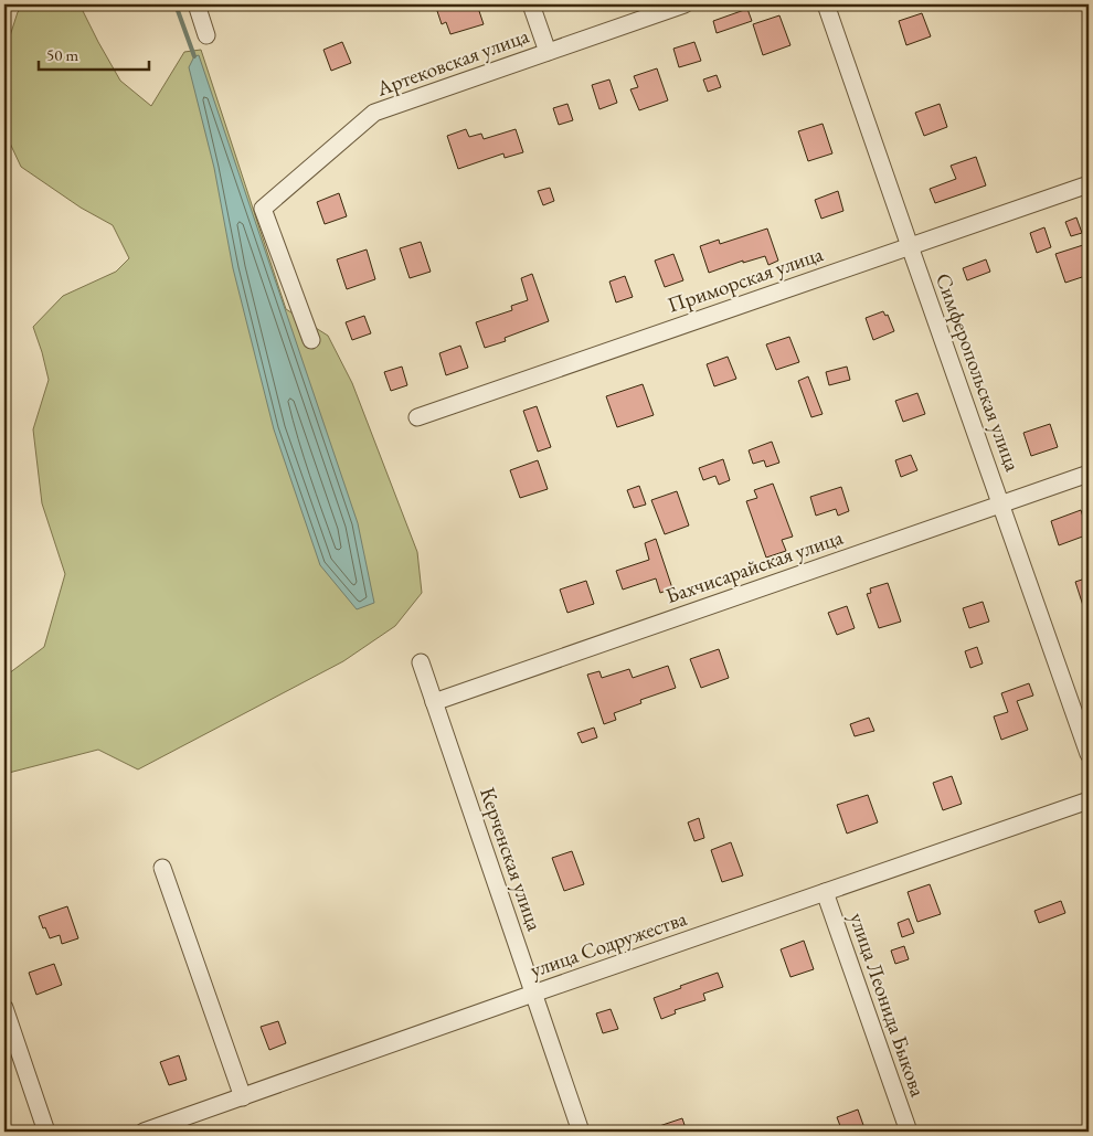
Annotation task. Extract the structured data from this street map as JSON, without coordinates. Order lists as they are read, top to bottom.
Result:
{
  "streets": {
    "street": [
      "Артековская улица",
      "Приморская улица",
      "Симферопольская улица",
      "Бахчисарайская улица",
      "Керченская улица",
      "улица Содружества",
      "улица Леонида Быкова"
    ]
  },
  "crossings": [
    ["Приморская улица", "Симферопольская улица"],
    ["Симферопольская улица", "Бахчисарайская улица"],
    ["Бахчисарайская улица", "Керченская улица"],
    ["Керченская улица", "улица Содружества"],
    ["улица Содружества", "улица Леонида Быкова"]
  ],
  "scale_bar": "50 m"
}
